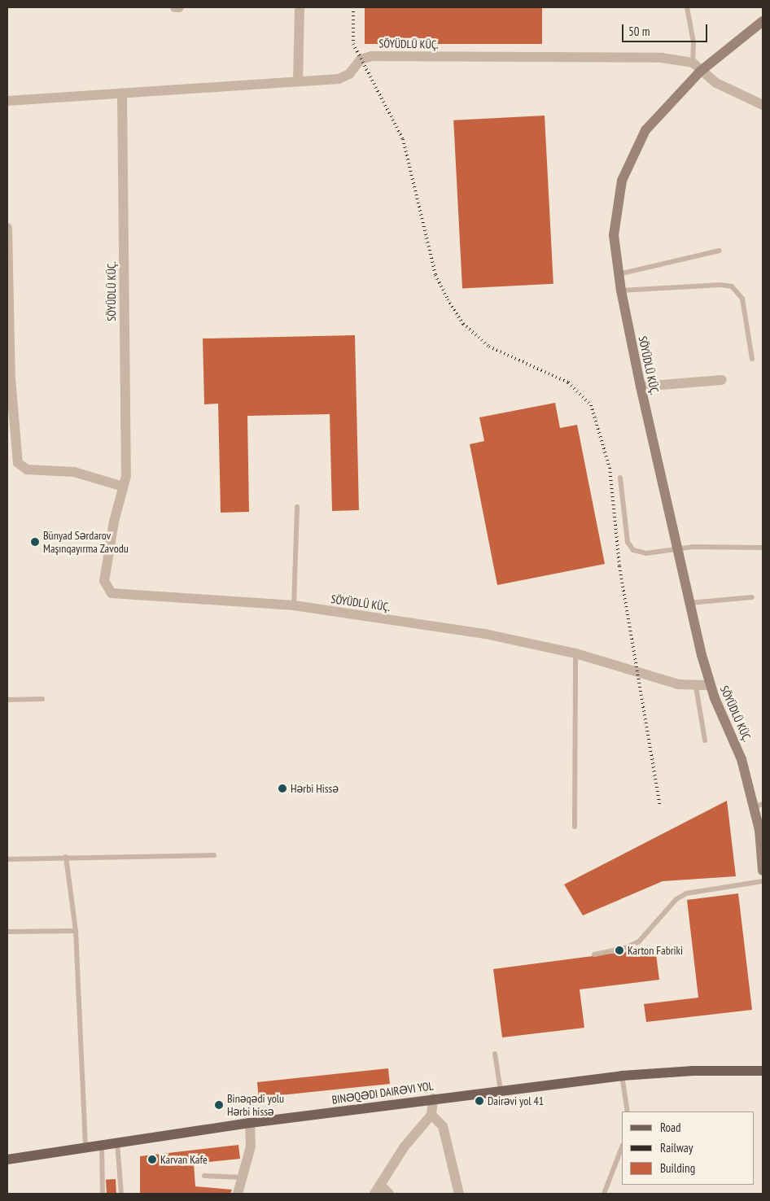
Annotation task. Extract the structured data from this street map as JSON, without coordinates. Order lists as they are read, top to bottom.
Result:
{
  "streets": {
    "main road": ["BINƏQƏDI DAIRƏVI YOL"],
    "street": ["SÖYÜDLÜ KÜÇ."]
  },
  "places": [
    "Bünyad Sərdarov Maşınqayırma Zavodu",
    "Hərbi Hissə",
    "Karton Fabriki",
    "Dairəvi yol 41",
    "Binəqədi yolu Hərbi hissə",
    "Karvan Kafe"
  ],
  "legend": ["Road", "Railway", "Building"],
  "scale_bar": "50 m"
}
